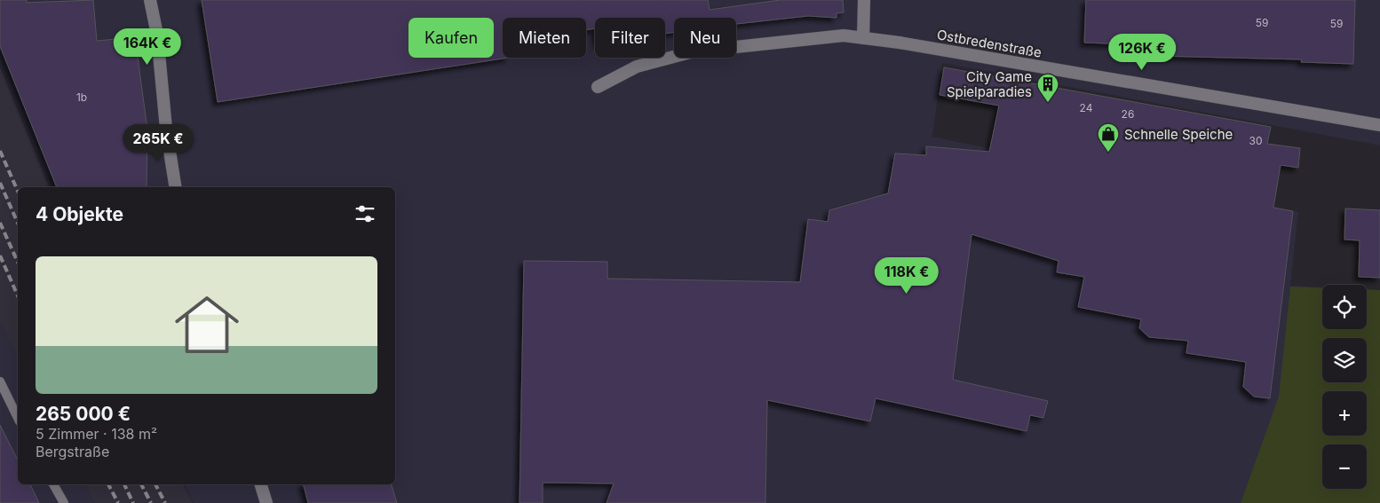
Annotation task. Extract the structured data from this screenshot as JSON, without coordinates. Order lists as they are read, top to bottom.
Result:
{
  "streets": {
    "street": ["Ostbredenstraße"]
  },
  "places": {
    "building": ["City Game Spielparadies"],
    "shop": ["Schnelle Speiche"]
  },
  "house_numbers": [
    "59",
    "59",
    "1b",
    "24",
    "26",
    "30"
  ],
  "page": {
    "chip": [
      "Kaufen",
      "Mieten",
      "Filter",
      "Neu"
    ],
    "price": [
      "164K €",
      "126K €",
      "265K €",
      "118K €"
    ],
    "heading": "4 Objekte",
    "list": [
      {
        "name": "265 000 €",
        "note": "5 Zimmer · 138 m² · Bergstraße"
      }
    ],
    "map_buttons": ["+", "−"]
  }
}
